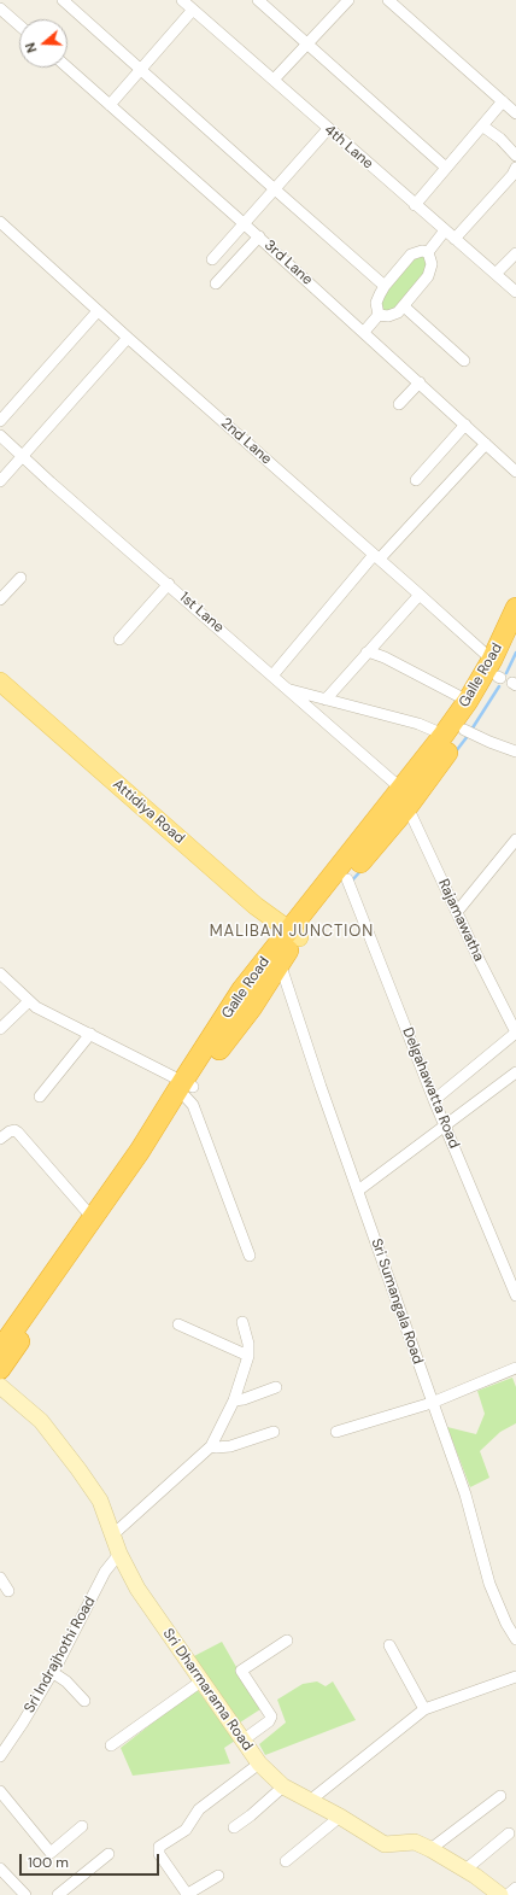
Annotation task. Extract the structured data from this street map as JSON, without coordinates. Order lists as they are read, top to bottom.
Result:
{
  "streets": {
    "highway": ["Galle Road"],
    "main road": ["Attidiya Road"],
    "street": [
      "4th Lane",
      "3rd Lane",
      "2nd Lane",
      "1st Lane",
      "Rajamawatha",
      "Delgahawatta Road",
      "Sri Sumangala Road",
      "Sri Indrajhothi Road",
      "Sri Dharmarama Road"
    ]
  },
  "crossings": [
    ["2nd Lane", "Galle Road"],
    ["1st Lane", "Galle Road"],
    ["1st Lane", "Rajamawatha"],
    ["Galle Road", "Attidiya Road"],
    ["Galle Road", "Rajamawatha"],
    ["Galle Road", "Delgahawatta Road"],
    ["Galle Road", "Sri Sumangala Road"],
    ["Sri Indrajhothi Road", "Sri Dharmarama Road"]
  ],
  "districts": ["MALIBAN JUNCTION"],
  "scale_bar": "100 m",
  "north": "left"
}
